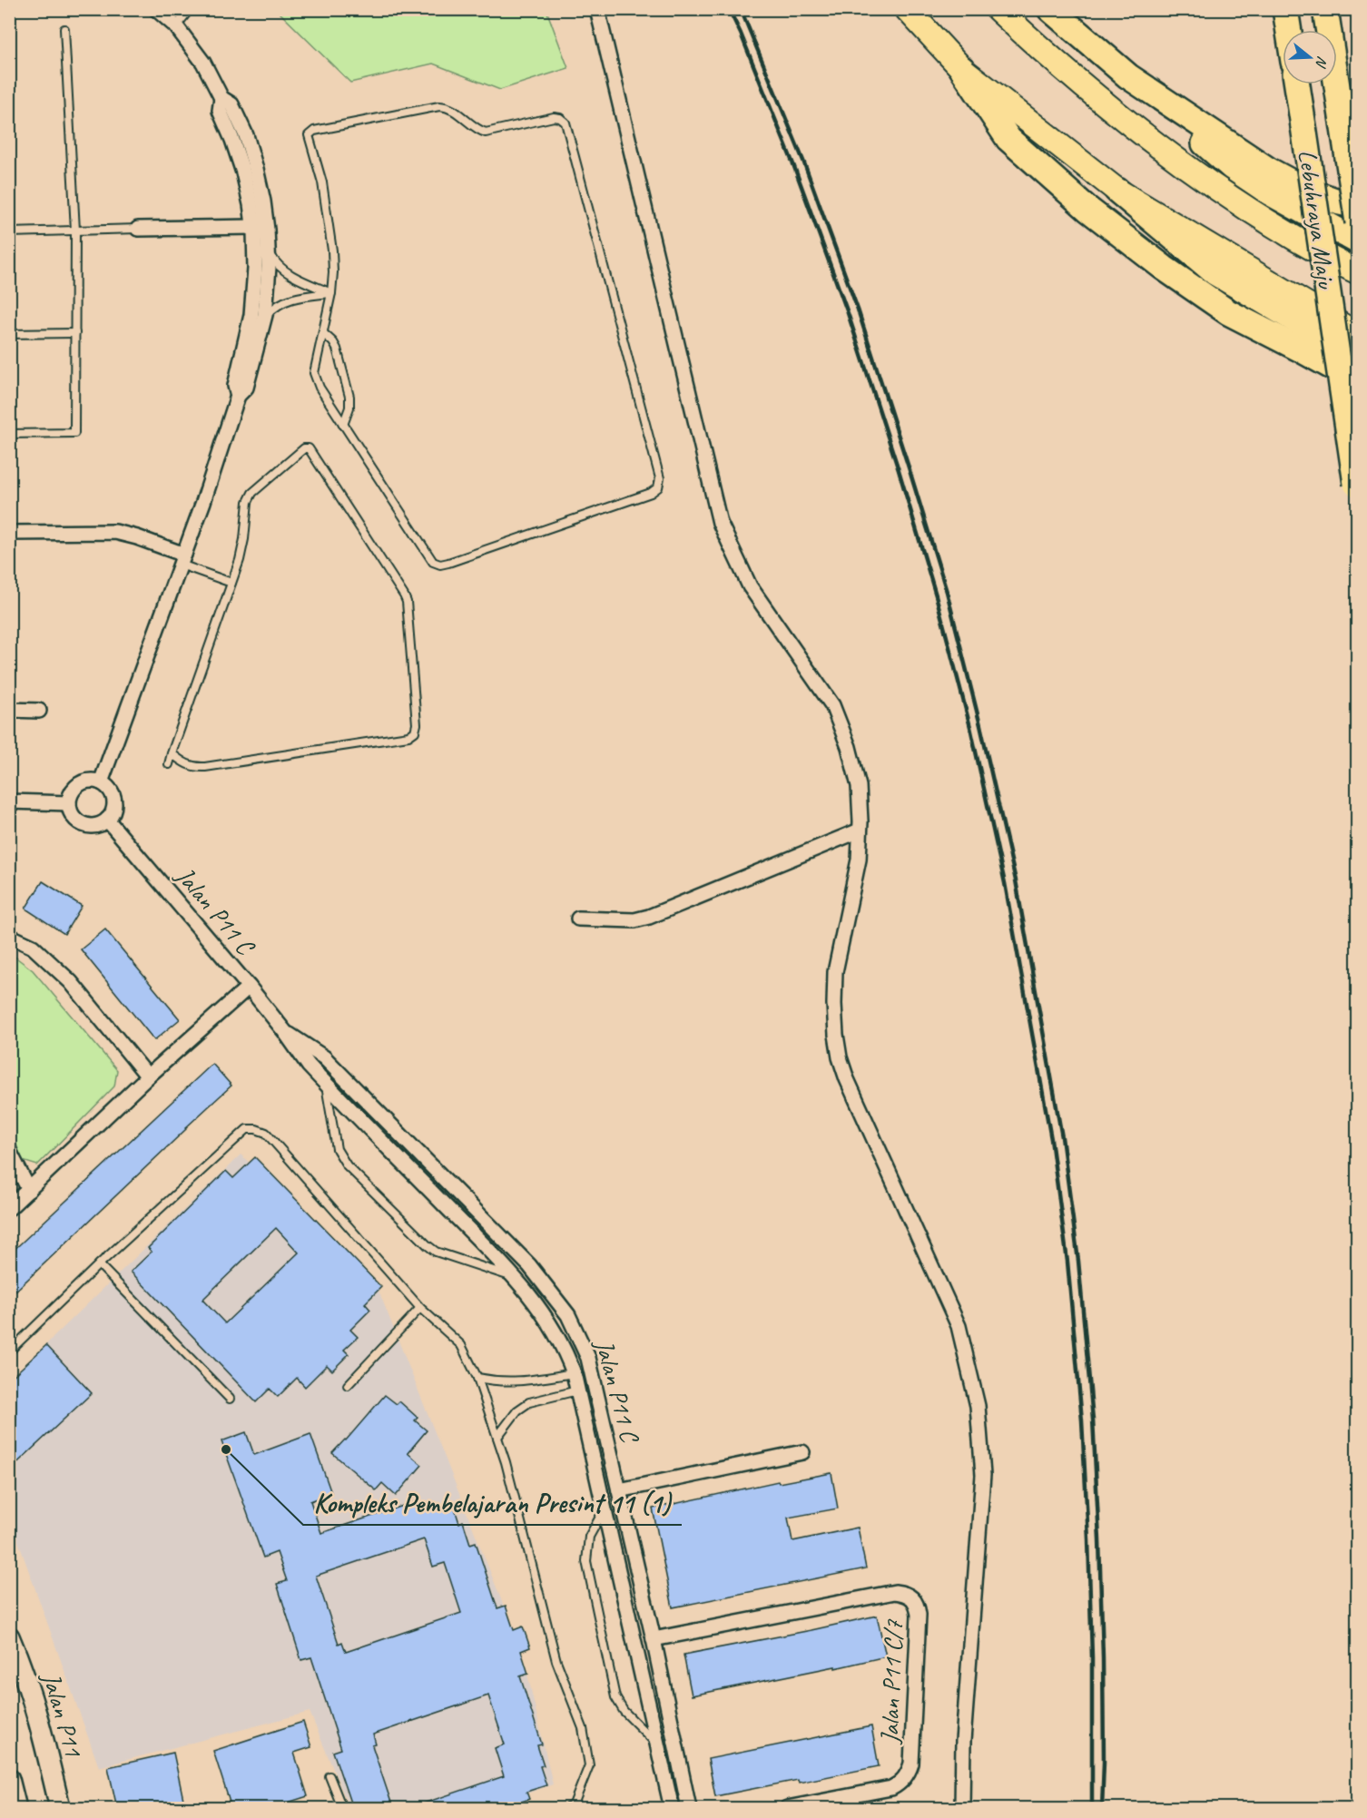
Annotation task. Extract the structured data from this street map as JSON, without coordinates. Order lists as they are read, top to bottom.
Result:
{
  "streets": {
    "highway": ["Lebuhraya Maju"],
    "main road": ["Jalan P11"],
    "street": ["Jalan P11 C", "Jalan P11 C/7"]
  },
  "crossings": [
    ["Jalan P11 C", "Jalan P11 C/7"]
  ],
  "places": ["Kompleks Pembelajaran Presint 11 (1)"],
  "north": "right"
}
